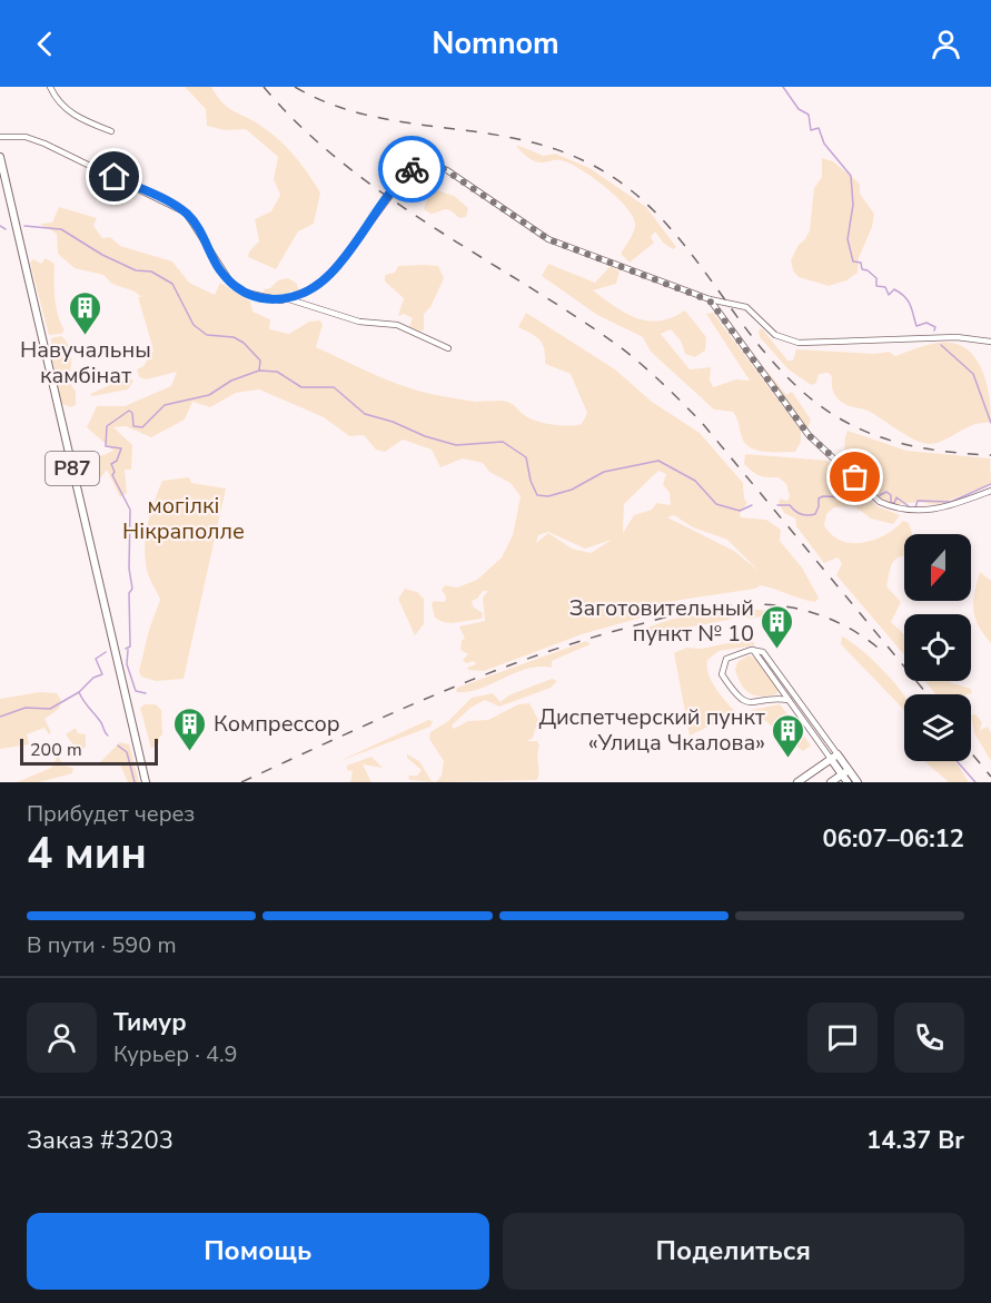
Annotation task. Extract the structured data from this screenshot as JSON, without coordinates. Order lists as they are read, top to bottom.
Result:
{
  "streets": {
    "main road": ["Р87"]
  },
  "parks": ["могілкі Нікраполле"],
  "places": {
    "building": [
      "Навучальны камбінат",
      "Заготовительный пункт № 10",
      "Компрессор",
      "Диспетчерский пункт «Улица Чкалова»"
    ]
  },
  "scale_bar": "200 m",
  "north": "bottom",
  "page": {
    "header": "Nomnom",
    "scale": "200 m",
    "heading": ["4 мин", "Прибудет через", "06:07–06:12"],
    "panel": [
      "Тимур",
      "Курьер · 4.9",
      "Заказ #3203",
      "14.37 Br"
    ],
    "bar": "В пути · 590 m",
    "buttons": ["Помощь", "Поделиться"]
  }
}
